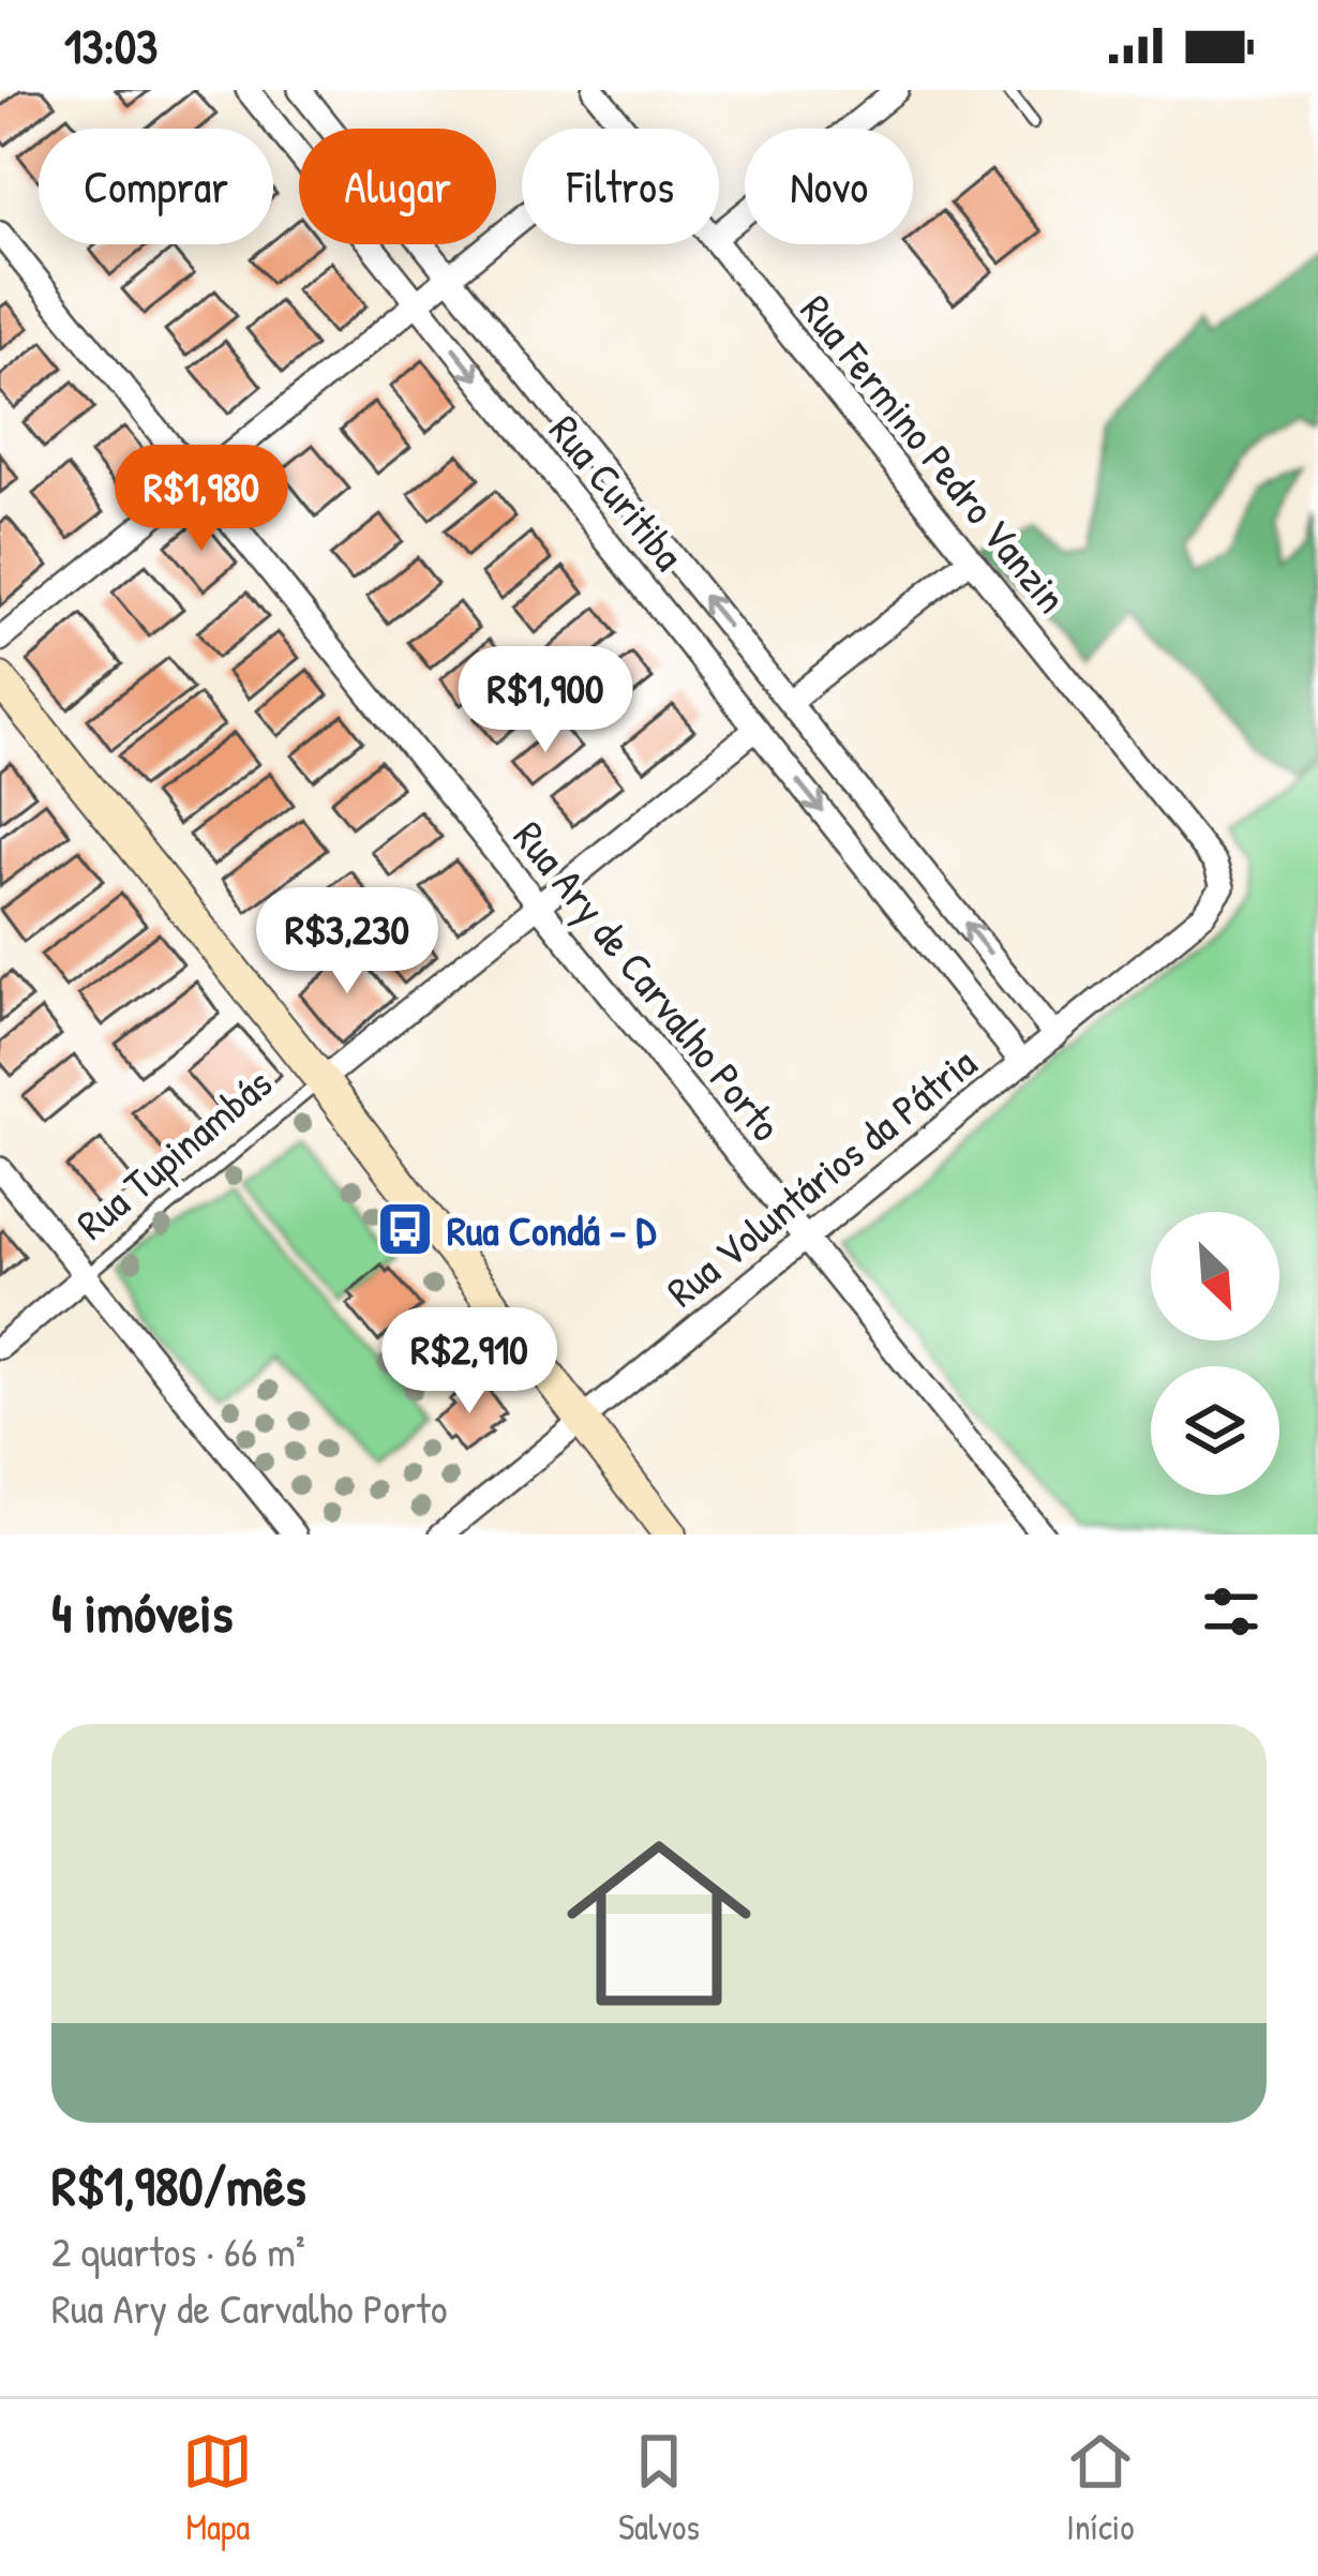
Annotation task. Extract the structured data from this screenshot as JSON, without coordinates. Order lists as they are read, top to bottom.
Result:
{
  "streets": {
    "street": [
      "Rua Fermino Pedro Vanzin",
      "Rua Curitiba",
      "Rua Ary de Carvalho Porto",
      "Rua Tupinambás",
      "Rua Voluntários da Pátria"
    ]
  },
  "crossings": [
    ["Rua Fermino Pedro Vanzin", "Rua Voluntários da Pátria"],
    ["Rua Curitiba", "Rua Tupinambás"],
    ["Rua Curitiba", "Rua Voluntários da Pátria"],
    ["Rua Ary de Carvalho Porto", "Rua Tupinambás"],
    ["Rua Ary de Carvalho Porto", "Rua Voluntários da Pátria"]
  ],
  "places": {
    "bus stop": ["Rua Condá - D"]
  },
  "north": "bottom right",
  "page": {
    "status": "13:03",
    "chip": [
      "Comprar",
      "Alugar",
      "Filtros",
      "Novo"
    ],
    "price": [
      "R$1,980",
      "R$1,900",
      "R$3,230",
      "R$2,910"
    ],
    "heading": "4 imóveis",
    "list": [
      {
        "name": "R$1,980/mês",
        "note": "2 quartos · 66 m² · Rua Ary de Carvalho Porto"
      }
    ],
    "tabs": ["Mapa", "Salvos", "Início"]
  }
}
